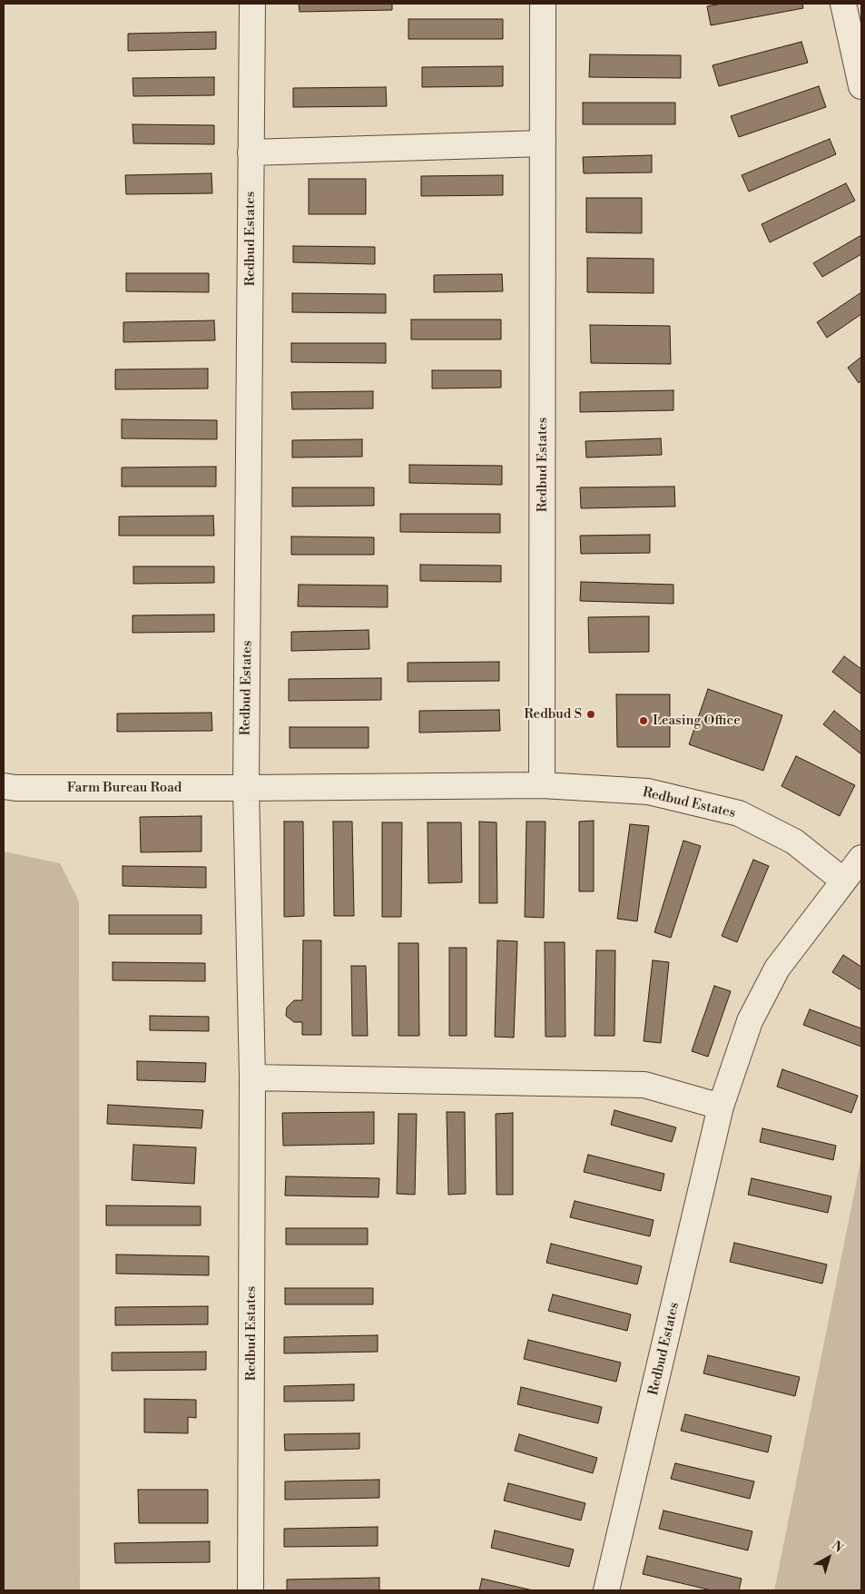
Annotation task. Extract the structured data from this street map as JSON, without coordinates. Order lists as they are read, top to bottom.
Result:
{
  "streets": {
    "street": ["Redbud Estates", "Farm Bureau Road"]
  },
  "crossings": [
    ["Redbud Estates", "Farm Bureau Road"]
  ],
  "places": ["Redbud S", "Leasing Office"],
  "north": "top right"
}
